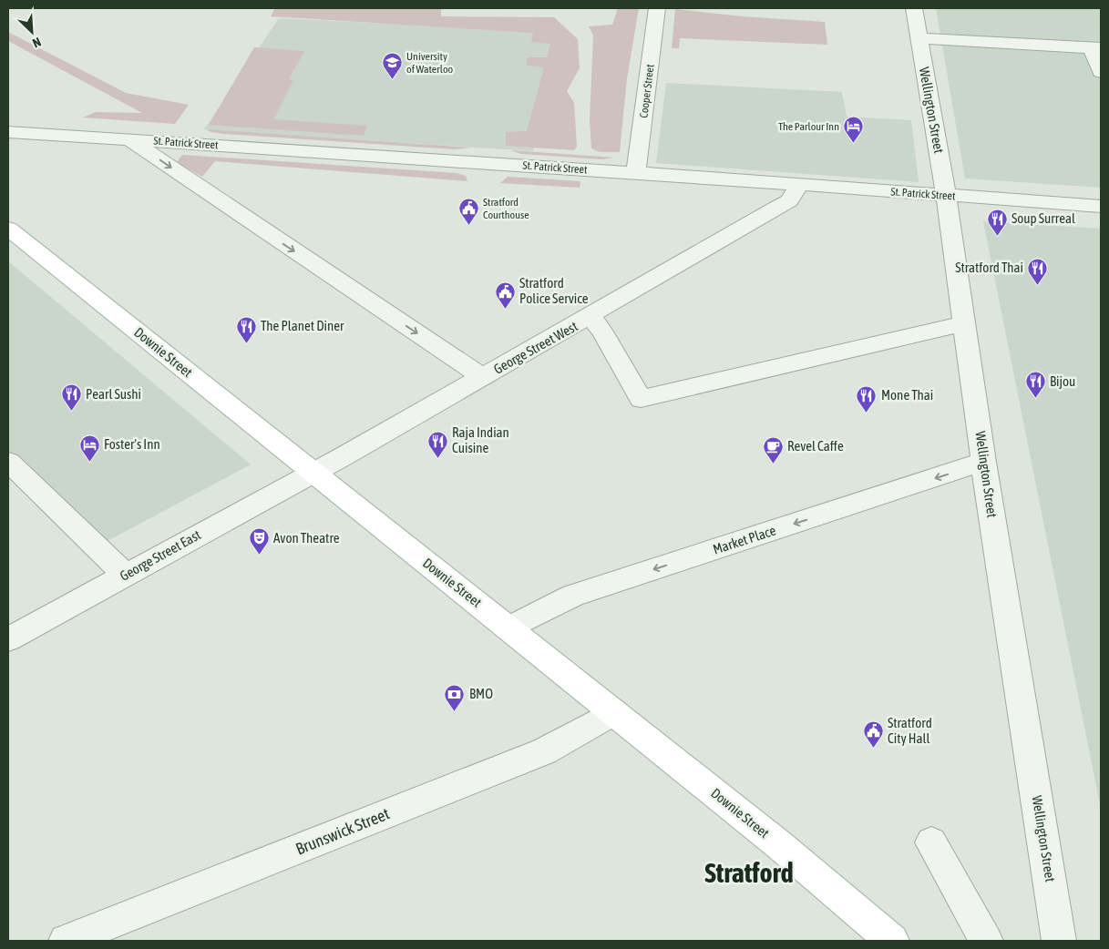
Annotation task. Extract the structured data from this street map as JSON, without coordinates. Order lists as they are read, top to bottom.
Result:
{
  "streets": {
    "main road": ["Downie Street"],
    "street": [
      "Cooper Street",
      "Wellington Street",
      "St. Patrick Street",
      "George Street West",
      "Market Place",
      "George Street East",
      "Brunswick Street"
    ]
  },
  "crossings": [
    ["Cooper Street", "St. Patrick Street"],
    ["Wellington Street", "St. Patrick Street"],
    ["Wellington Street", "Market Place"],
    ["St. Patrick Street", "George Street West"],
    ["George Street West", "Downie Street"],
    ["George Street West", "George Street East"],
    ["Downie Street", "Market Place"],
    ["Downie Street", "George Street East"],
    ["Downie Street", "Brunswick Street"]
  ],
  "one_way": ["Market Place"],
  "districts": ["Stratford"],
  "places": {
    "school or university": ["University of Waterloo"],
    "hotel": ["The Parlour Inn", "Foster's Inn"],
    "public building": ["Stratford Courthouse", "Stratford Police Service", "Stratford City Hall"],
    "restaurant": [
      "Soup Surreal",
      "Stratford Thai",
      "The Planet Diner",
      "Bijou",
      "Pearl Sushi",
      "Mone Thai",
      "Raja Indian Cuisine"
    ],
    "cafe": ["Revel Caffe"],
    "theatre": ["Avon Theatre"],
    "bank": ["BMO"]
  },
  "north": "bottom right"
}
